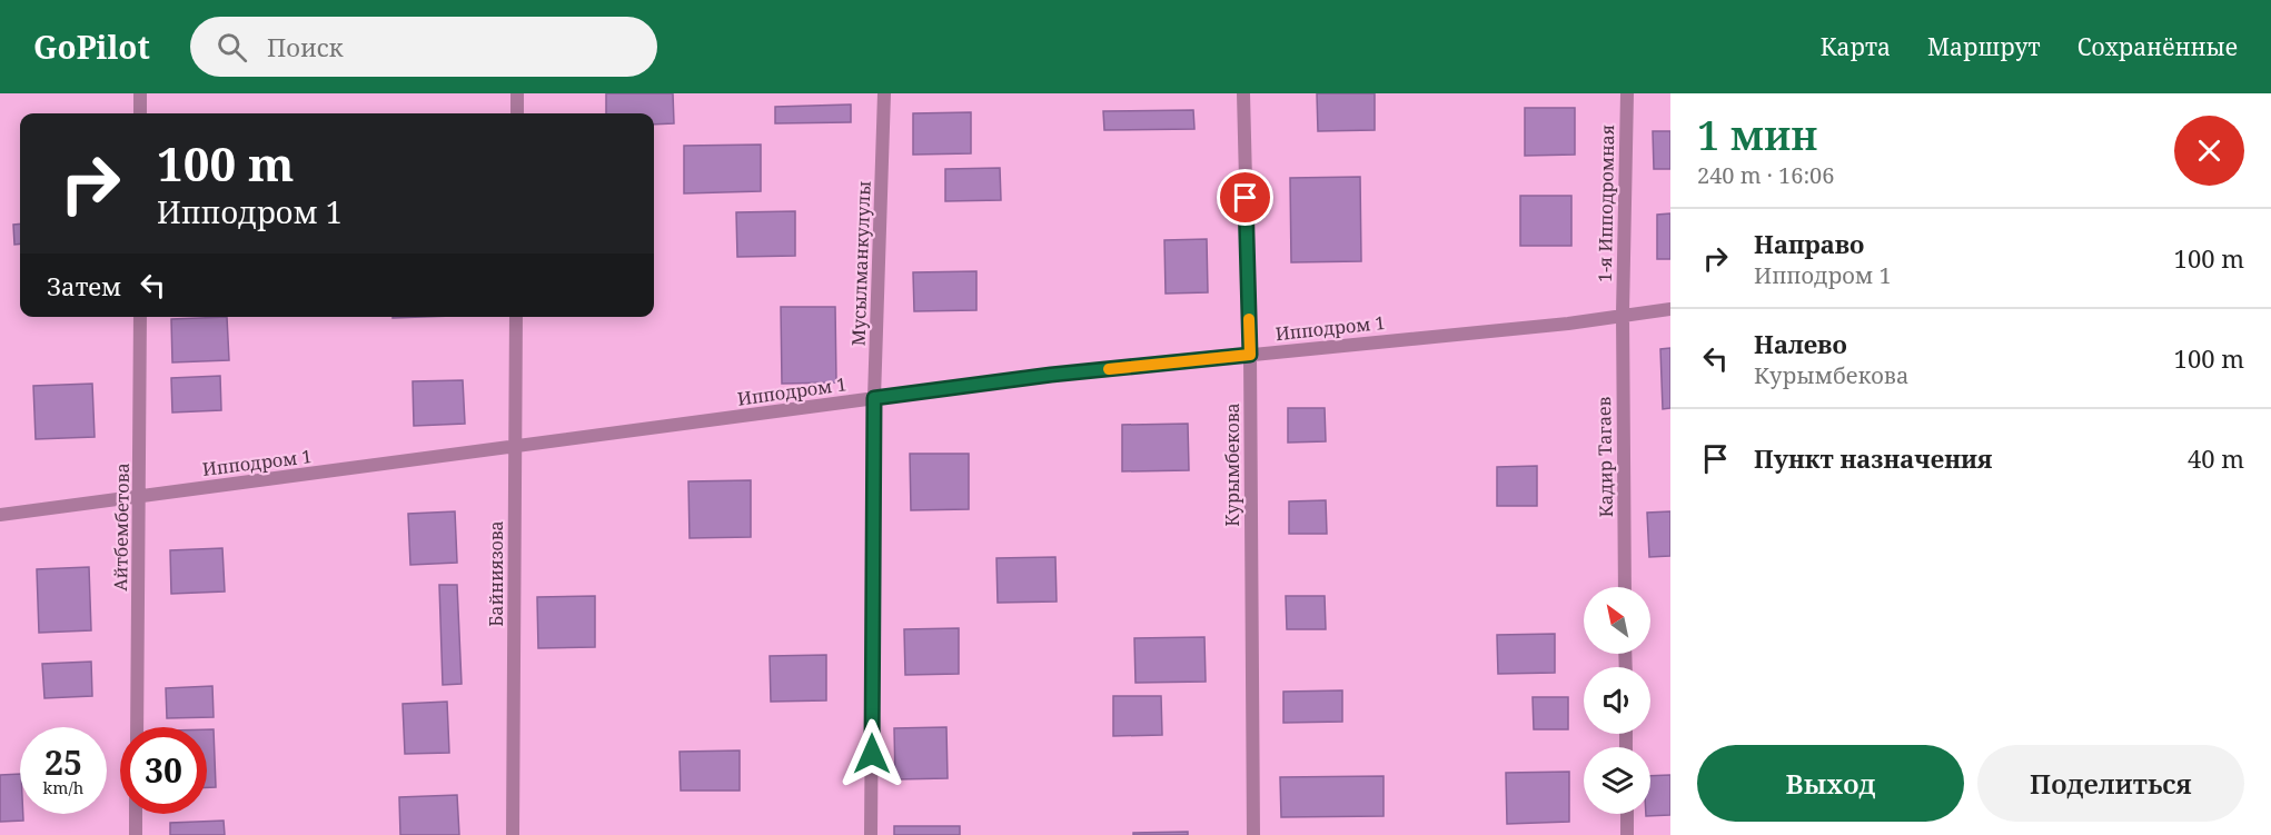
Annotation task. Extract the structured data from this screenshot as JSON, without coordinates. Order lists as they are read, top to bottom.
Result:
{
  "streets": {
    "street": [
      "1-я Ипподромная",
      "Мусылманкулулы",
      "Ипподром 1",
      "Кадир Тагаев",
      "Курымбекова",
      "Айтбембетова",
      "Байниязова"
    ]
  },
  "crossings": [
    ["1-я Ипподромная", "Ипподром 1"],
    ["1-я Ипподромная", "Кадир Тагаев"],
    ["Мусылманкулулы", "Ипподром 1"],
    ["Ипподром 1", "Кадир Тагаев"],
    ["Ипподром 1", "Курымбекова"],
    ["Ипподром 1", "Айтбембетова"],
    ["Ипподром 1", "Байниязова"]
  ],
  "north": "top left",
  "page": {
    "header": "GoPilot",
    "search": "Поиск",
    "nav": ["Карта", "Маршрут", "Сохранённые"],
    "heading": ["1 мин", "240 m · 16:06"],
    "turn": ["100 m", "Ипподром 1"],
    "list": [
      {
        "name": "Направо",
        "note": "Ипподром 1",
        "value": "100 m"
      },
      {
        "name": "Налево",
        "note": "Курымбекова",
        "value": "100 m"
      },
      {
        "name": "Пункт назначения",
        "value": "40 m"
      }
    ],
    "then": "Затем",
    "speed": "25 km/h",
    "limit": "30",
    "buttons": ["Выход", "Поделиться"]
  }
}
